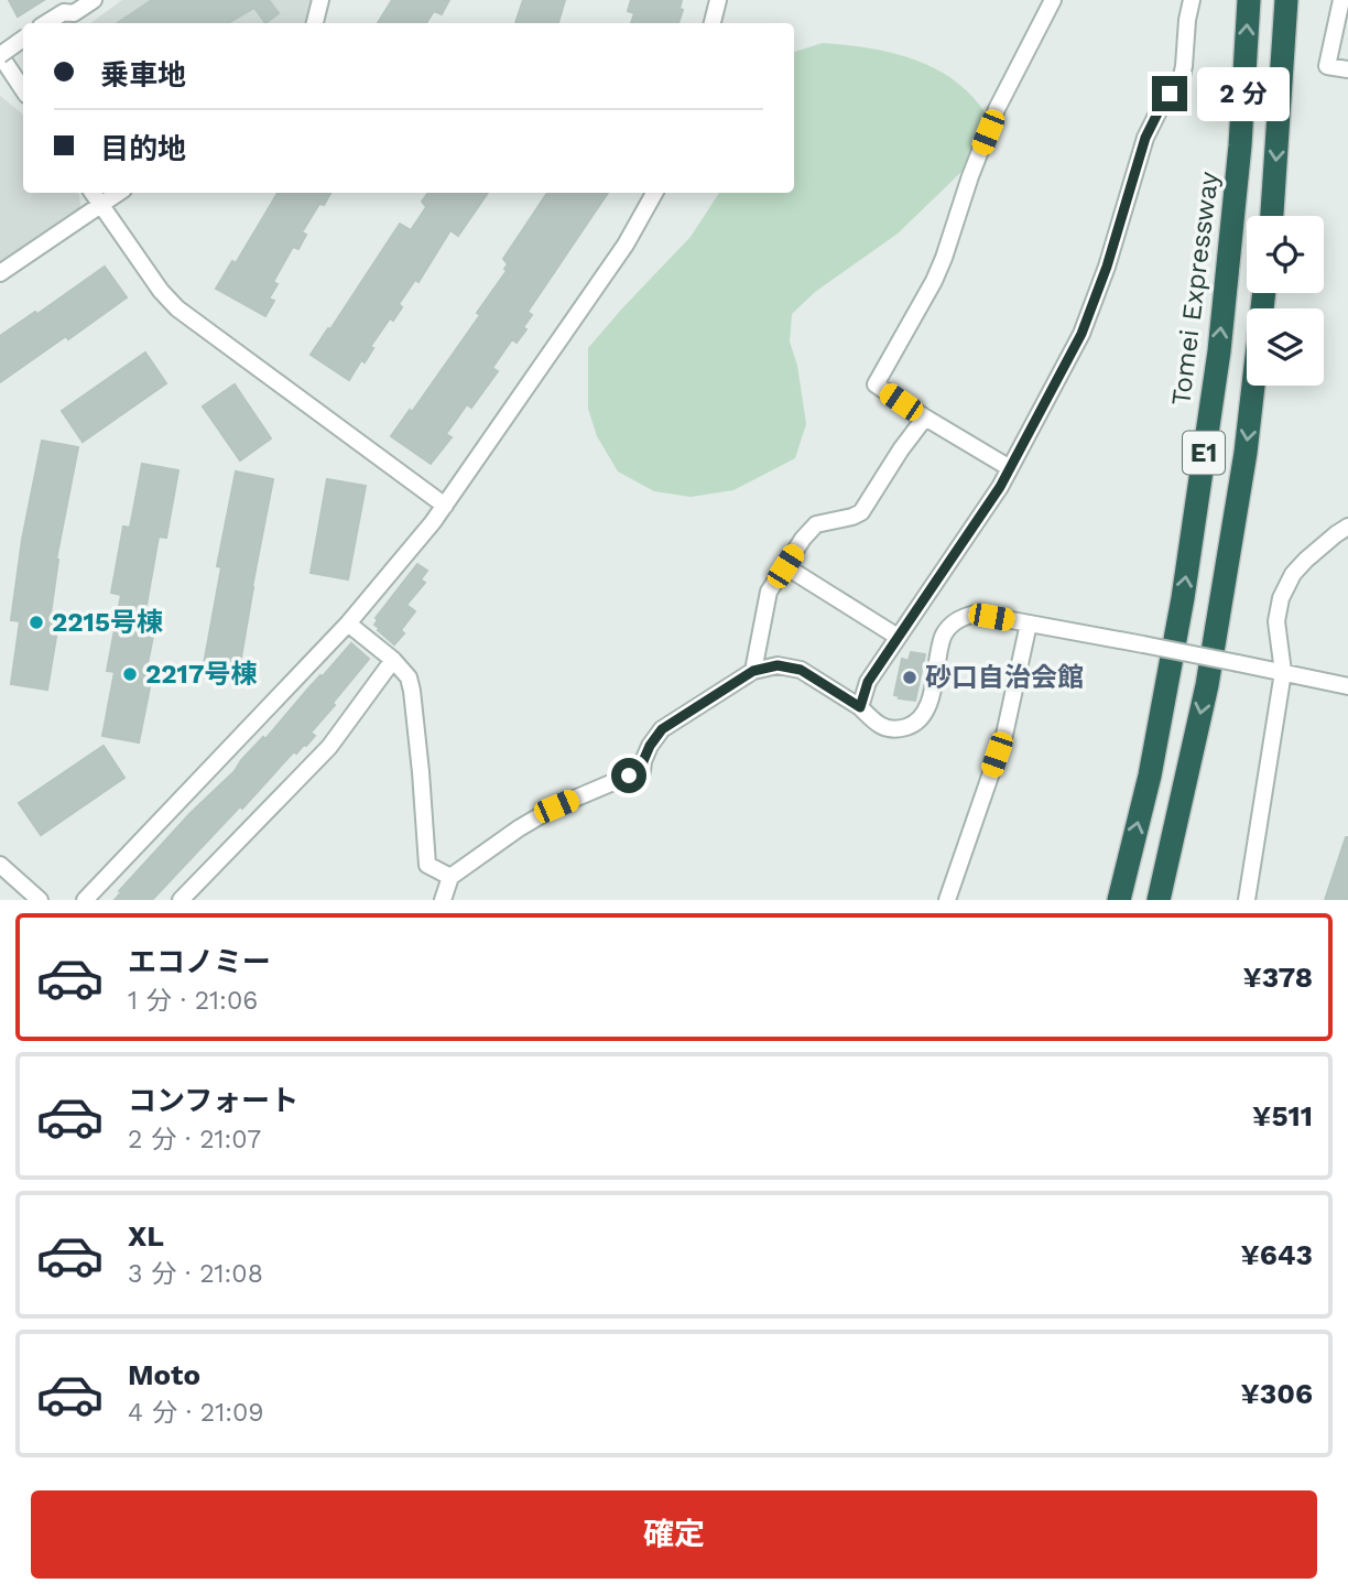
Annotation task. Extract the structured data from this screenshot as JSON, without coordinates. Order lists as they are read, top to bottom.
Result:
{
  "streets": {
    "highway": ["Tomei Expressway", "E1"]
  },
  "places": ["2215号棟", "2217号棟", "砂口自治会館"],
  "page": {
    "banner": ["乗車地", "目的地"],
    "bubble": "2 分",
    "list": [
      {
        "name": "エコノミー",
        "note": "1 分 · 21:06",
        "value": "¥378"
      },
      {
        "name": "コンフォート",
        "note": "2 分 · 21:07",
        "value": "¥511"
      },
      {
        "name": "XL",
        "note": "3 分 · 21:08",
        "value": "¥643"
      },
      {
        "name": "Moto",
        "note": "4 分 · 21:09",
        "value": "¥306"
      }
    ],
    "buttons": "確定"
  }
}
